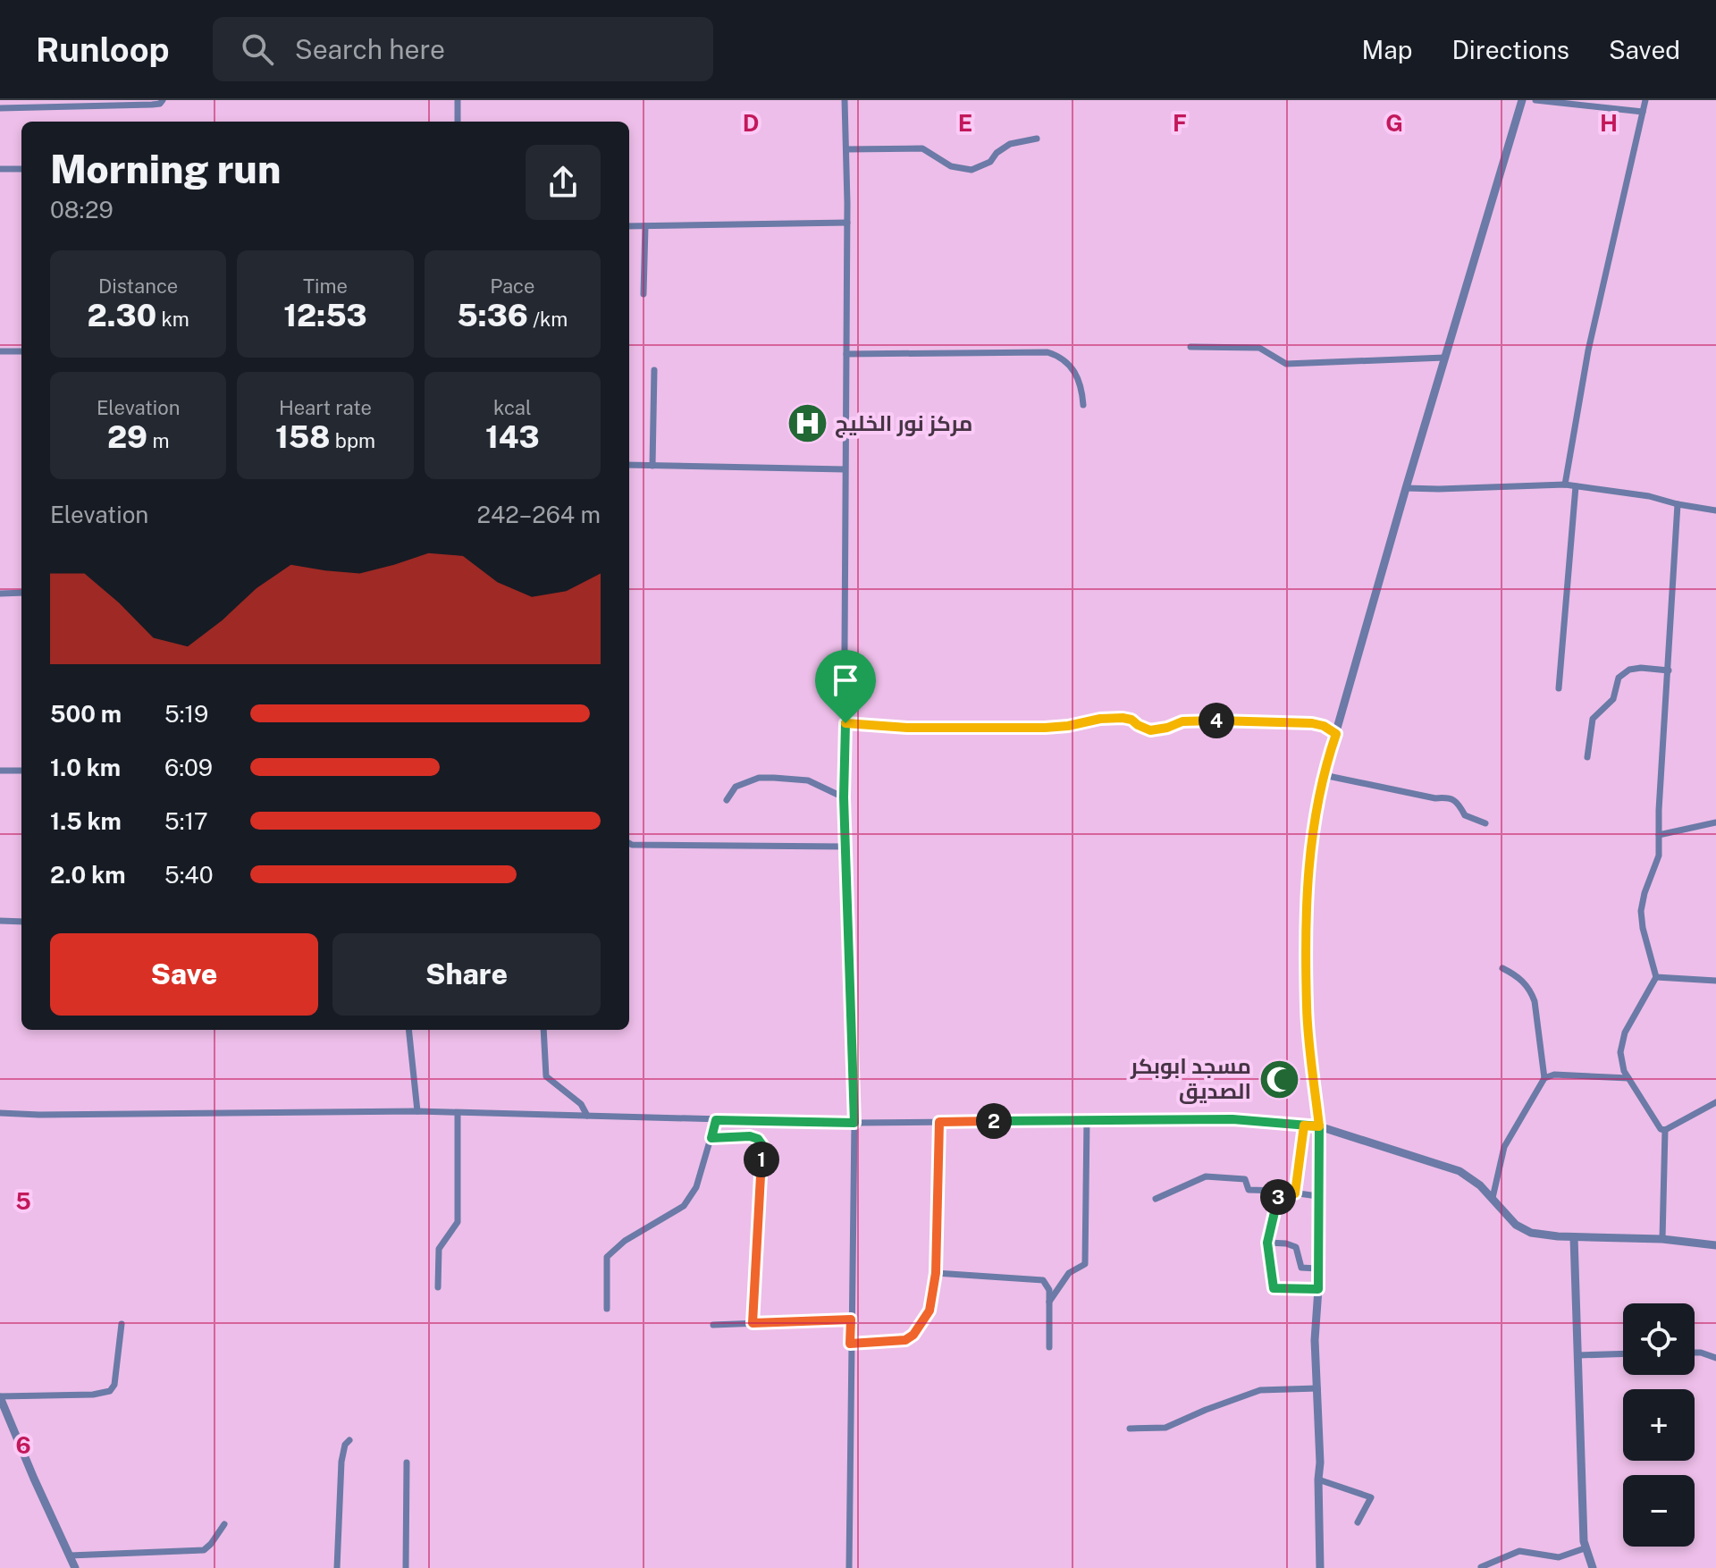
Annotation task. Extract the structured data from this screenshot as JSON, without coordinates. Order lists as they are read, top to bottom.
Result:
{
  "places": {
    "hospital": ["مركز نور الخليج"],
    "mosque": ["مسجد ابوبكر الصديق"]
  },
  "page": {
    "header": "Runloop",
    "search": "Search here",
    "nav": ["Map", "Directions", "Saved"],
    "heading": ["Morning run", "08:29"],
    "stats": [
      ["Distance", "2.30 km"],
      ["Time", "12:53"],
      ["Pace", "5:36 /km"],
      ["Elevation", "29 m"],
      ["Heart rate", "158 bpm"],
      ["kcal", "143"]
    ],
    "chart": ["Elevation", "242–264 m"],
    "list": [
      {
        "name": "500 m",
        "note": "5:19"
      },
      {
        "name": "1.0 km",
        "note": "6:09"
      },
      {
        "name": "1.5 km",
        "note": "5:17"
      },
      {
        "name": "2.0 km",
        "note": "5:40"
      }
    ],
    "pins": [
      "4",
      "2",
      "1",
      "3"
    ],
    "buttons": ["Save", "Share"],
    "map_buttons": ["+", "−"]
  },
  "grid": {
    "columns": [
      "D",
      "E",
      "F",
      "G",
      "H"
    ],
    "rows": ["5", "6"]
  }
}
